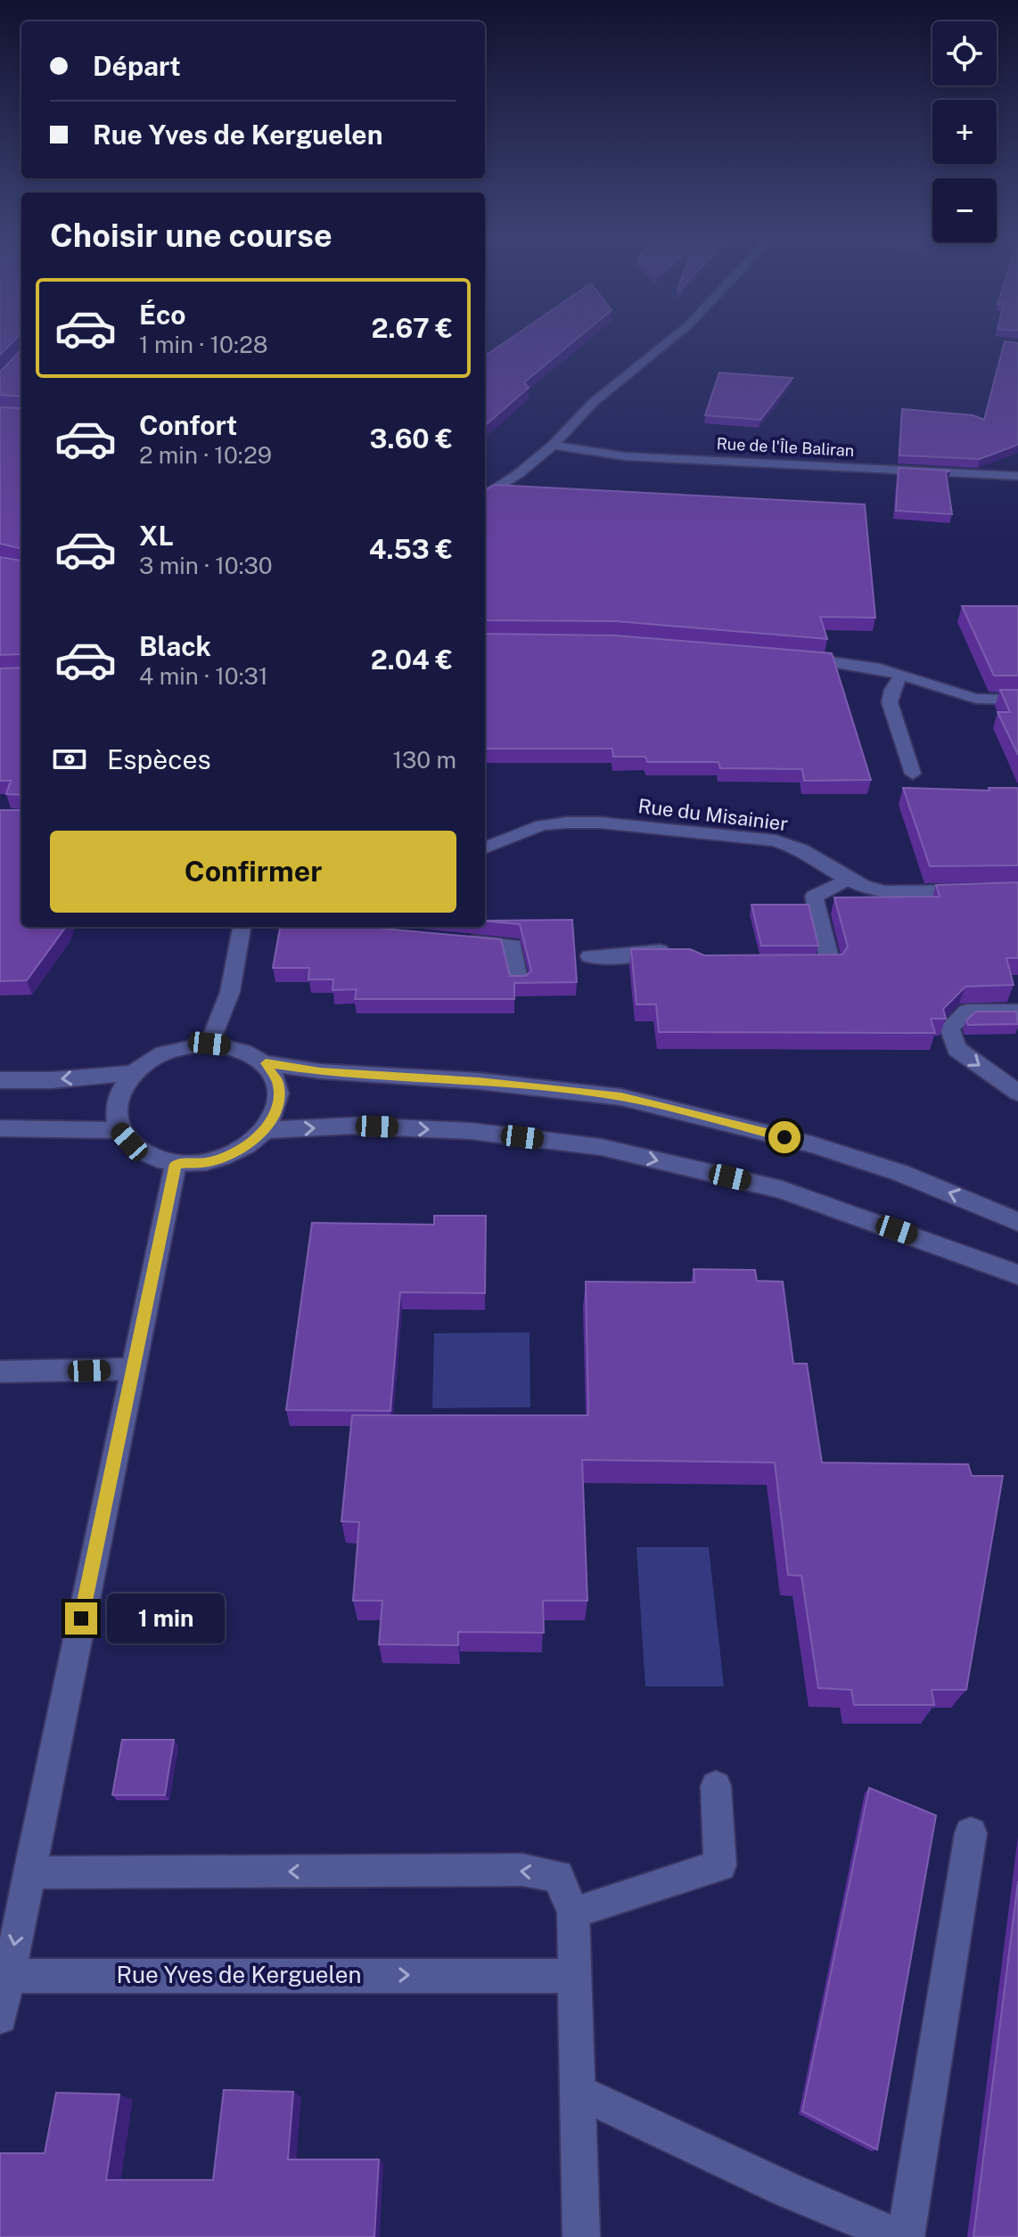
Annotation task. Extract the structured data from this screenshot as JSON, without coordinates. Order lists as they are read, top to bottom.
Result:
{
  "streets": {
    "street": ["Rue de l'Île Baliran", "Rue du Misainier", "Rue Yves de Kerguelen"]
  },
  "page": {
    "map_buttons": ["+", "−"],
    "banner": ["Départ", "Rue Yves de Kerguelen"],
    "heading": "Choisir une course",
    "list": [
      {
        "name": "Éco",
        "note": "1 min · 10:28",
        "value": "2.67 €"
      },
      {
        "name": "Confort",
        "note": "2 min · 10:29",
        "value": "3.60 €"
      },
      {
        "name": "XL",
        "note": "3 min · 10:30",
        "value": "4.53 €"
      },
      {
        "name": "Black",
        "note": "4 min · 10:31",
        "value": "2.04 €"
      }
    ],
    "pay": ["Espèces", "130 m"],
    "buttons": "Confirmer",
    "bubble": "1 min"
  }
}
